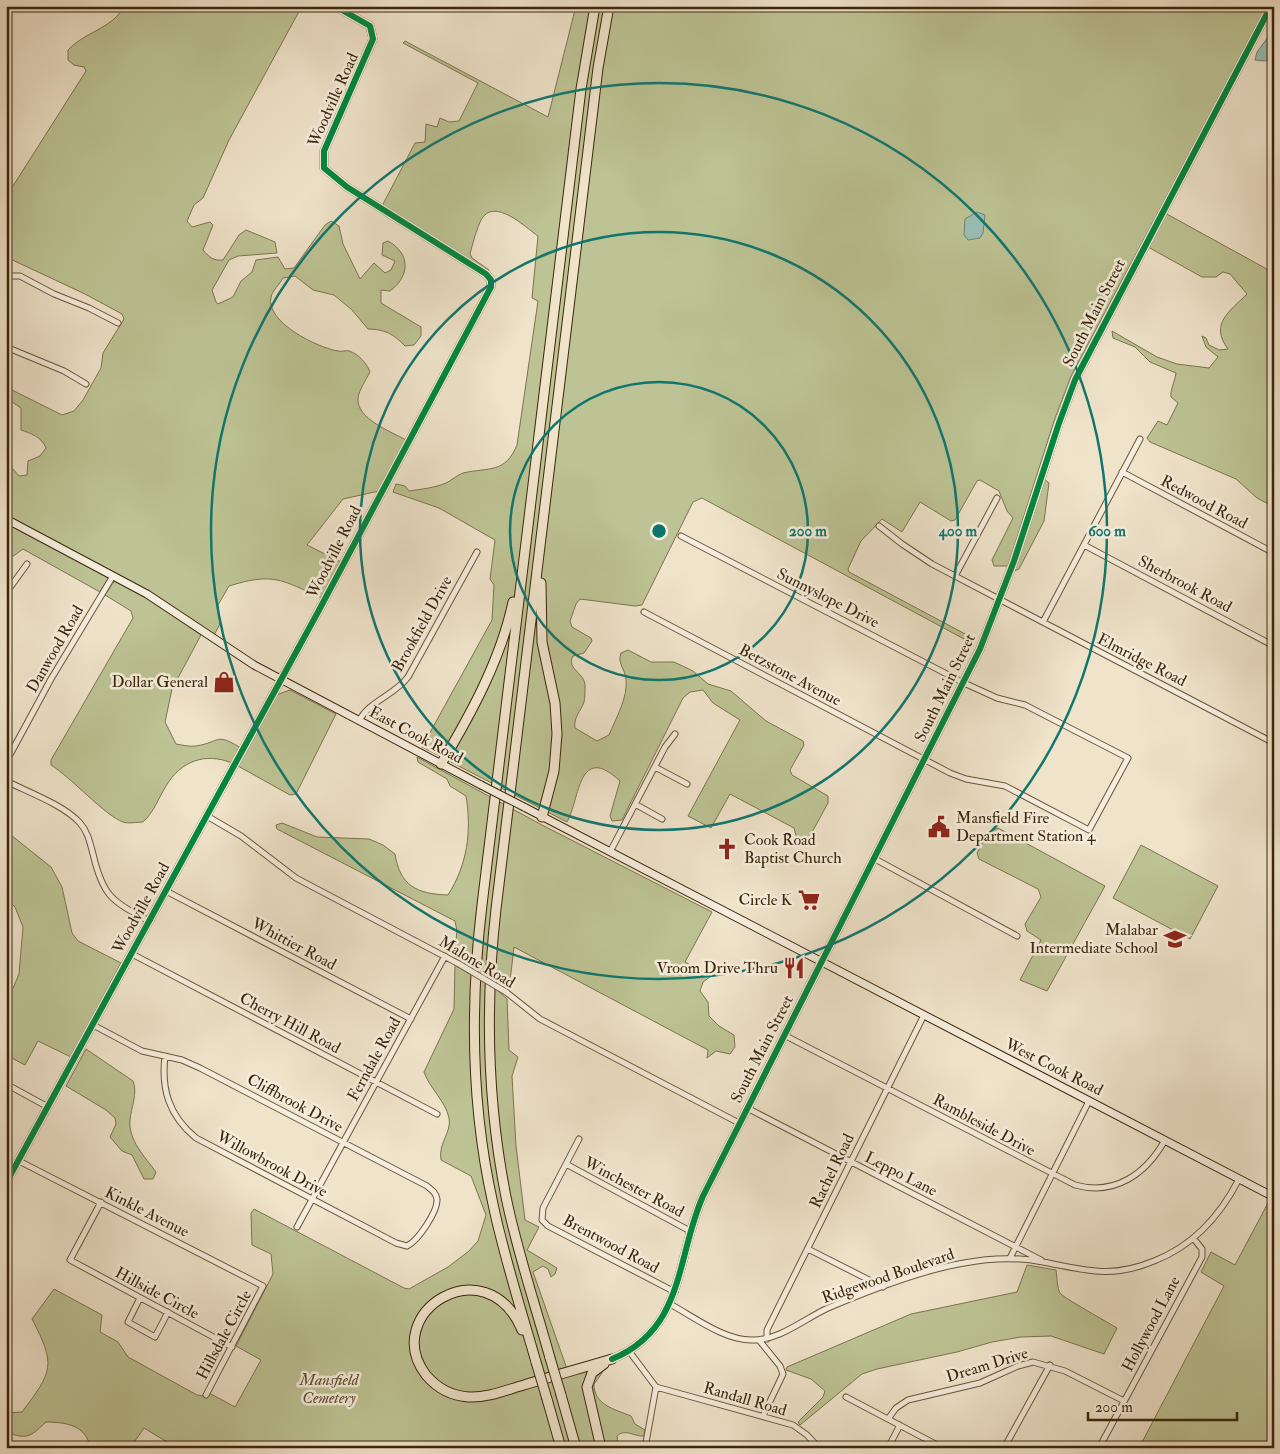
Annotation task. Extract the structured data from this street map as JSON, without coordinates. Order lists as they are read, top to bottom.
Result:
{
  "streets": {
    "street": [
      "Woodville Road",
      "South Main Street",
      "Redwood Road",
      "Sherbrook Road",
      "Sunnyslope Drive",
      "Brookfield Drive",
      "Danwood Road",
      "Elmridge Road",
      "Betzstone Avenue",
      "East Cook Road",
      "Whittier Road",
      "Malone Road",
      "Cherry Hill Road",
      "Ferndale Road",
      "West Cook Road",
      "Cliffbrook Drive",
      "Rambleside Drive",
      "Willowbrook Drive",
      "Rachel Road",
      "Leppo Lane",
      "Winchester Road",
      "Kinkle Avenue",
      "Brentwood Road",
      "Ridgewood Boulevard",
      "Hillside Circle",
      "Hollywood Lane",
      "Hillsdale Circle",
      "Dream Drive",
      "Randall Road"
    ]
  },
  "crossings": [
    ["Woodville Road", "East Cook Road"],
    ["Woodville Road", "Whittier Road"],
    ["Woodville Road", "Malone Road"],
    ["Woodville Road", "Cherry Hill Road"],
    ["Woodville Road", "Cliffbrook Drive"],
    ["Woodville Road", "Kinkle Avenue"],
    ["South Main Street", "Sunnyslope Drive"],
    ["South Main Street", "Elmridge Road"],
    ["South Main Street", "Betzstone Avenue"],
    ["South Main Street", "East Cook Road"],
    ["South Main Street", "Malone Road"],
    ["South Main Street", "West Cook Road"],
    ["South Main Street", "Rambleside Drive"],
    ["South Main Street", "Leppo Lane"],
    ["South Main Street", "Winchester Road"],
    ["South Main Street", "Brentwood Road"],
    ["South Main Street", "Ridgewood Boulevard"],
    ["Sunnyslope Drive", "Betzstone Avenue"],
    ["Brookfield Drive", "East Cook Road"],
    ["Danwood Road", "East Cook Road"],
    ["East Cook Road", "West Cook Road"],
    ["Whittier Road", "Ferndale Road"],
    ["Malone Road", "Ferndale Road"],
    ["Cherry Hill Road", "Ferndale Road"],
    ["Ferndale Road", "Cliffbrook Drive"],
    ["Ferndale Road", "Willowbrook Drive"],
    ["West Cook Road", "Rambleside Drive"],
    ["West Cook Road", "Rachel Road"],
    ["West Cook Road", "Ridgewood Boulevard"],
    ["Cliffbrook Drive", "Willowbrook Drive"],
    ["Rambleside Drive", "Rachel Road"],
    ["Rachel Road", "Leppo Lane"],
    ["Rachel Road", "Ridgewood Boulevard"],
    ["Leppo Lane", "Ridgewood Boulevard"],
    ["Winchester Road", "Brentwood Road"],
    ["Kinkle Avenue", "Hillside Circle"],
    ["Kinkle Avenue", "Hillsdale Circle"],
    ["Ridgewood Boulevard", "Hollywood Lane"],
    ["Hillside Circle", "Hillsdale Circle"],
    ["Hollywood Lane", "Dream Drive"]
  ],
  "parks": ["Mansfield Cemetery"],
  "places": {
    "shop": ["Dollar General"],
    "public building": ["Mansfield Fire Department Station 4"],
    "church": ["Cook Road Baptist Church"],
    "supermarket": ["Circle K"],
    "school or university": ["Malabar Intermediate School"],
    "restaurant": ["Vroom Drive Thru"]
  },
  "scale_bar": "200 m",
  "rings": ["200 m", "400 m", "600 m"]
}
